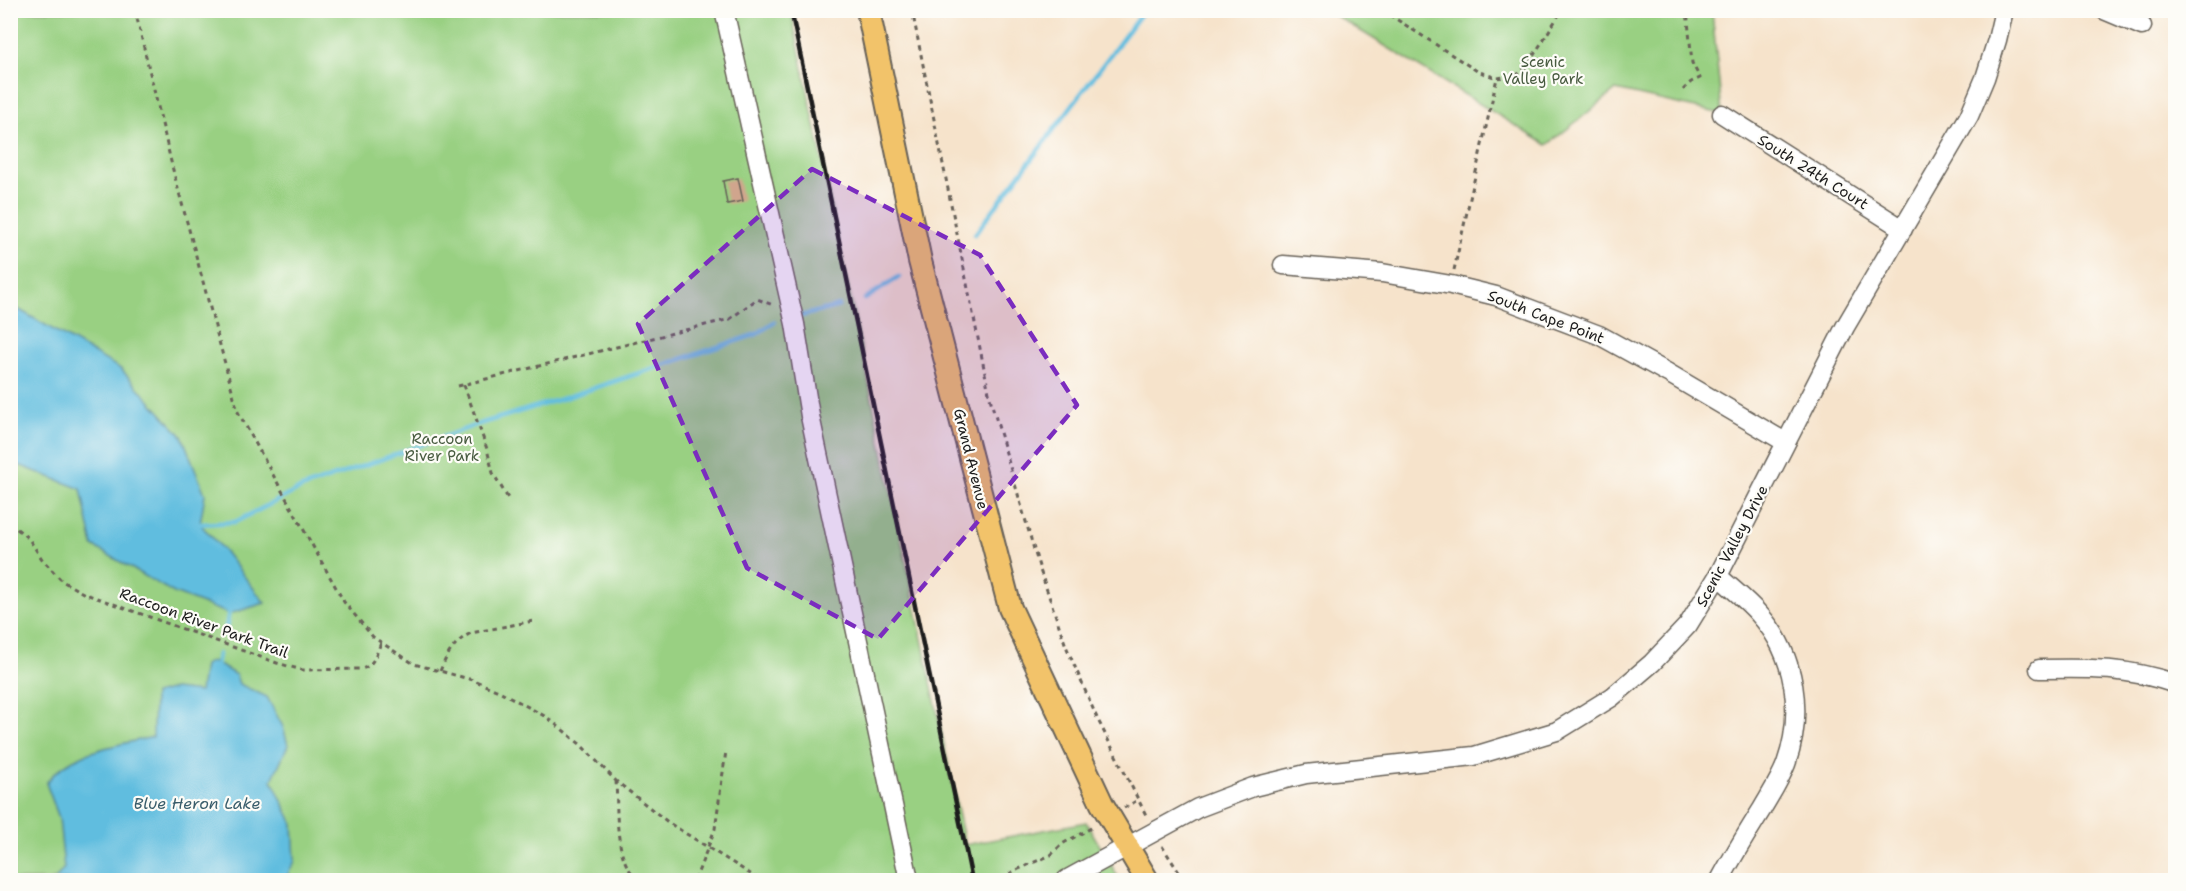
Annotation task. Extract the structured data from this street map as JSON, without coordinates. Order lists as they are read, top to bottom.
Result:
{
  "streets": {
    "main road": ["Grand Avenue"],
    "street": ["South 24th Court", "South Cape Point", "Scenic Valley Drive"],
    "path": ["Raccoon River Park Trail"]
  },
  "crossings": [
    ["South 24th Court", "Scenic Valley Drive"],
    ["South Cape Point", "Scenic Valley Drive"],
    ["Grand Avenue", "Scenic Valley Drive"]
  ],
  "water": ["Blue Heron Lake"],
  "parks": ["Scenic Valley Park", "Raccoon River Park"]
}
